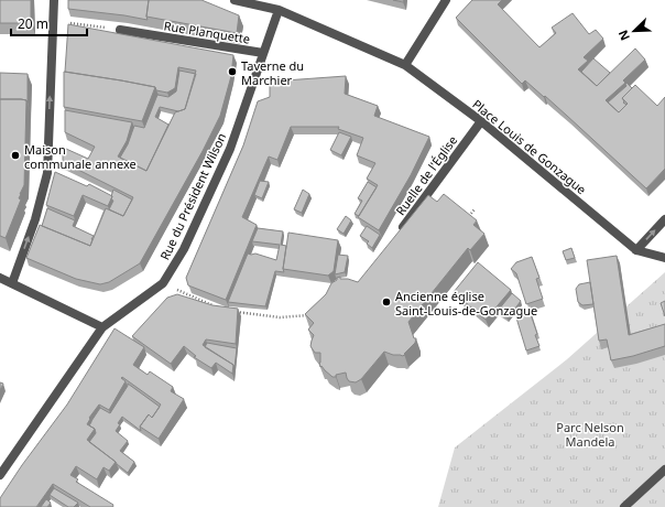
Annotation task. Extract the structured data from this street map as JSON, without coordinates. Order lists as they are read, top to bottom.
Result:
{
  "streets": {
    "street": [
      "Rue Planquette",
      "Place Louis de Gonzague",
      "Ruelle de l'Église",
      "Rue du Président Wilson"
    ]
  },
  "crossings": [
    ["Rue Planquette", "Rue du Président Wilson"],
    ["Place Louis de Gonzague", "Ruelle de l'Église"],
    ["Place Louis de Gonzague", "Rue du Président Wilson"]
  ],
  "parks": ["Parc Nelson Mandela"],
  "places": ["Taverne du Marchier", "Maison communale annexe", "Ancienne église Saint-Louis-de-Gonzague"],
  "scale_bar": "20 m",
  "north": "bottom left"
}
